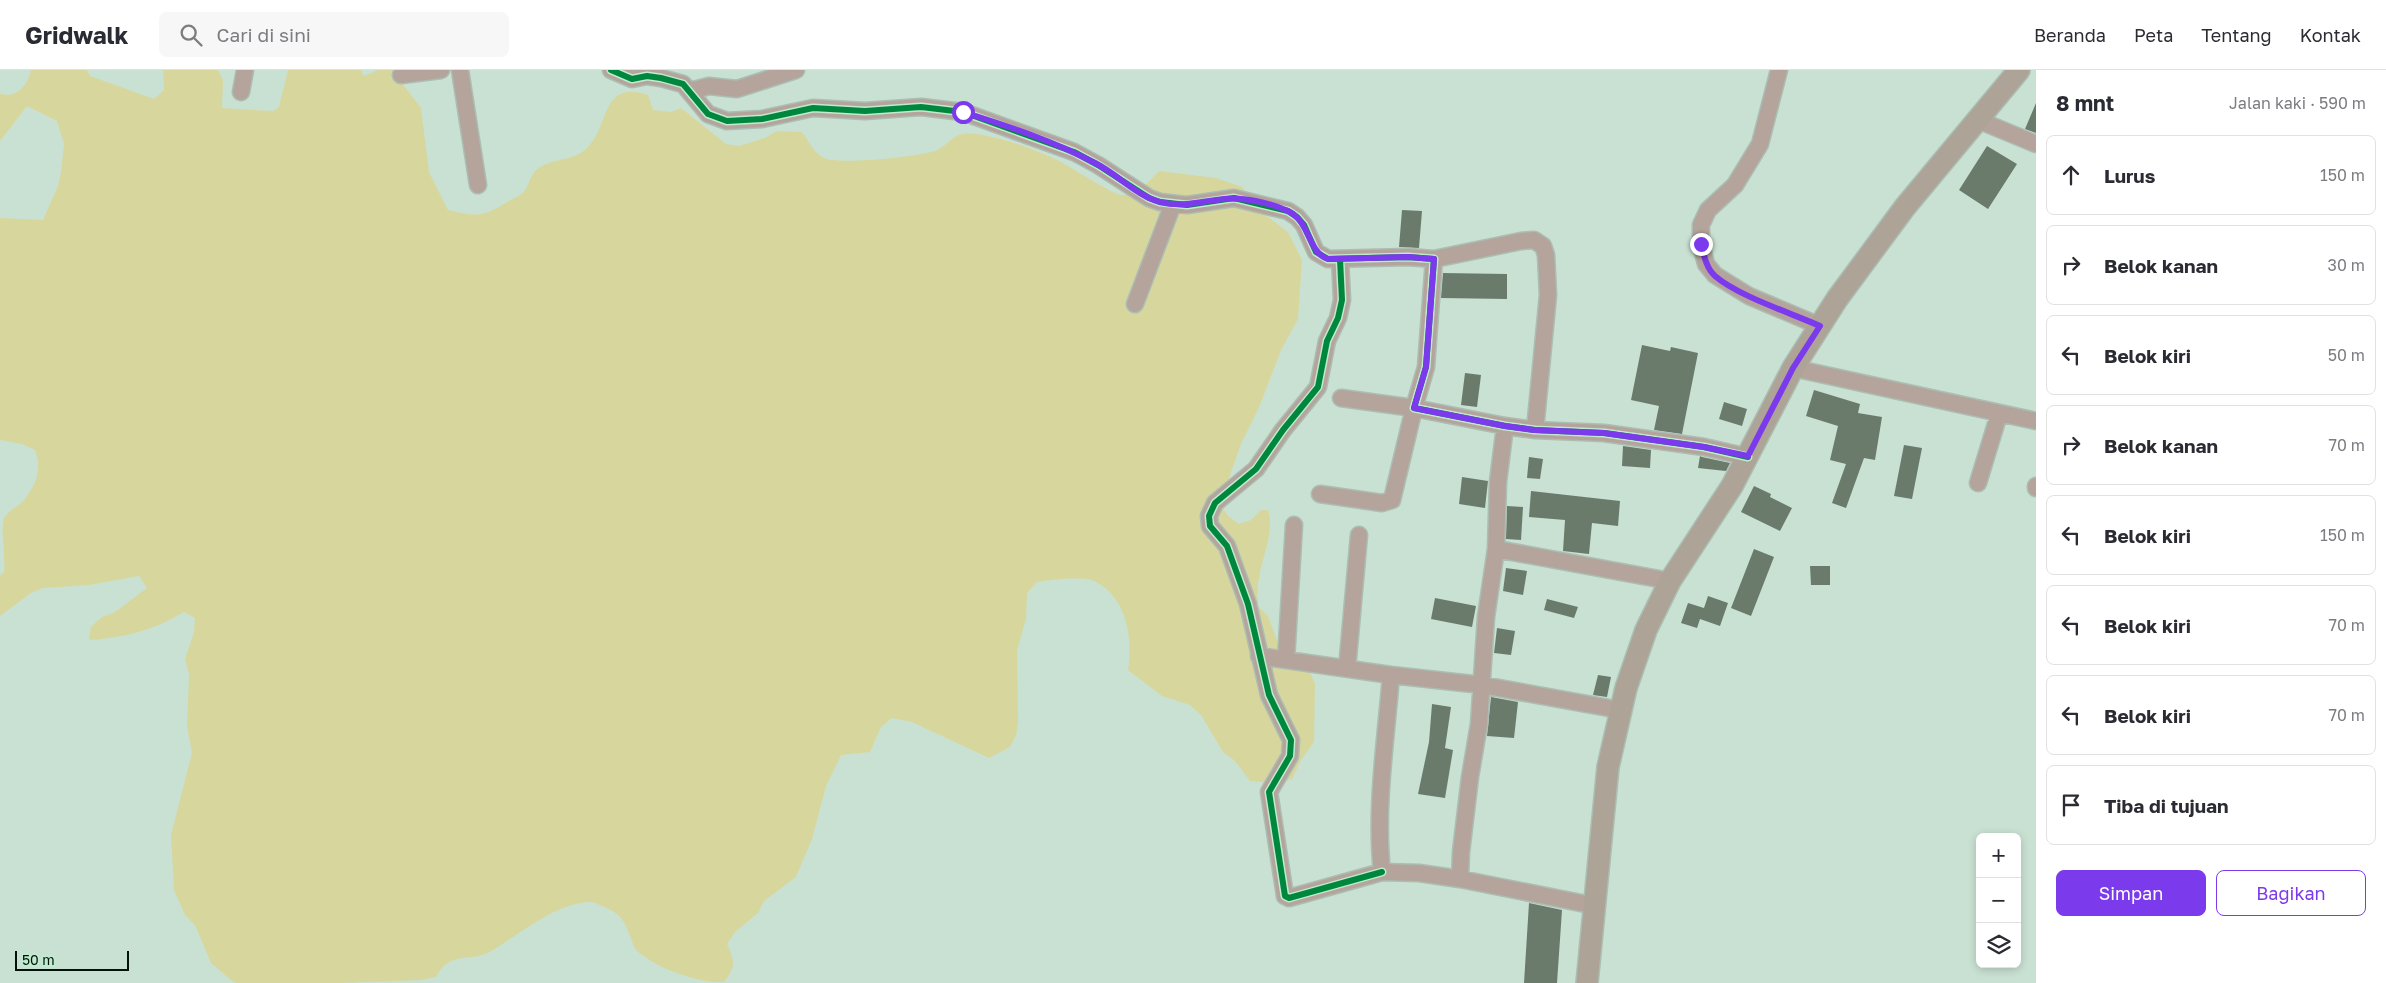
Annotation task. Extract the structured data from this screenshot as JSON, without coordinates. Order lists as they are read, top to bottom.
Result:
{
  "scale_bar": "50 m",
  "page": {
    "header": "Gridwalk",
    "search": "Cari di sini",
    "nav": [
      "Beranda",
      "Peta",
      "Tentang",
      "Kontak"
    ],
    "heading": ["8 mnt", "Jalan kaki · 590 m"],
    "list": [
      ["Lurus", "150 m"],
      ["Belok kanan", "30 m"],
      ["Belok kiri", "50 m"],
      ["Belok kanan", "70 m"],
      ["Belok kiri", "150 m"],
      ["Belok kiri", "70 m"],
      ["Belok kiri", "70 m"],
      "Tiba di tujuan"
    ],
    "map_buttons": ["+", "−"],
    "buttons": ["Simpan", "Bagikan"],
    "scale": "50 m"
  }
}
